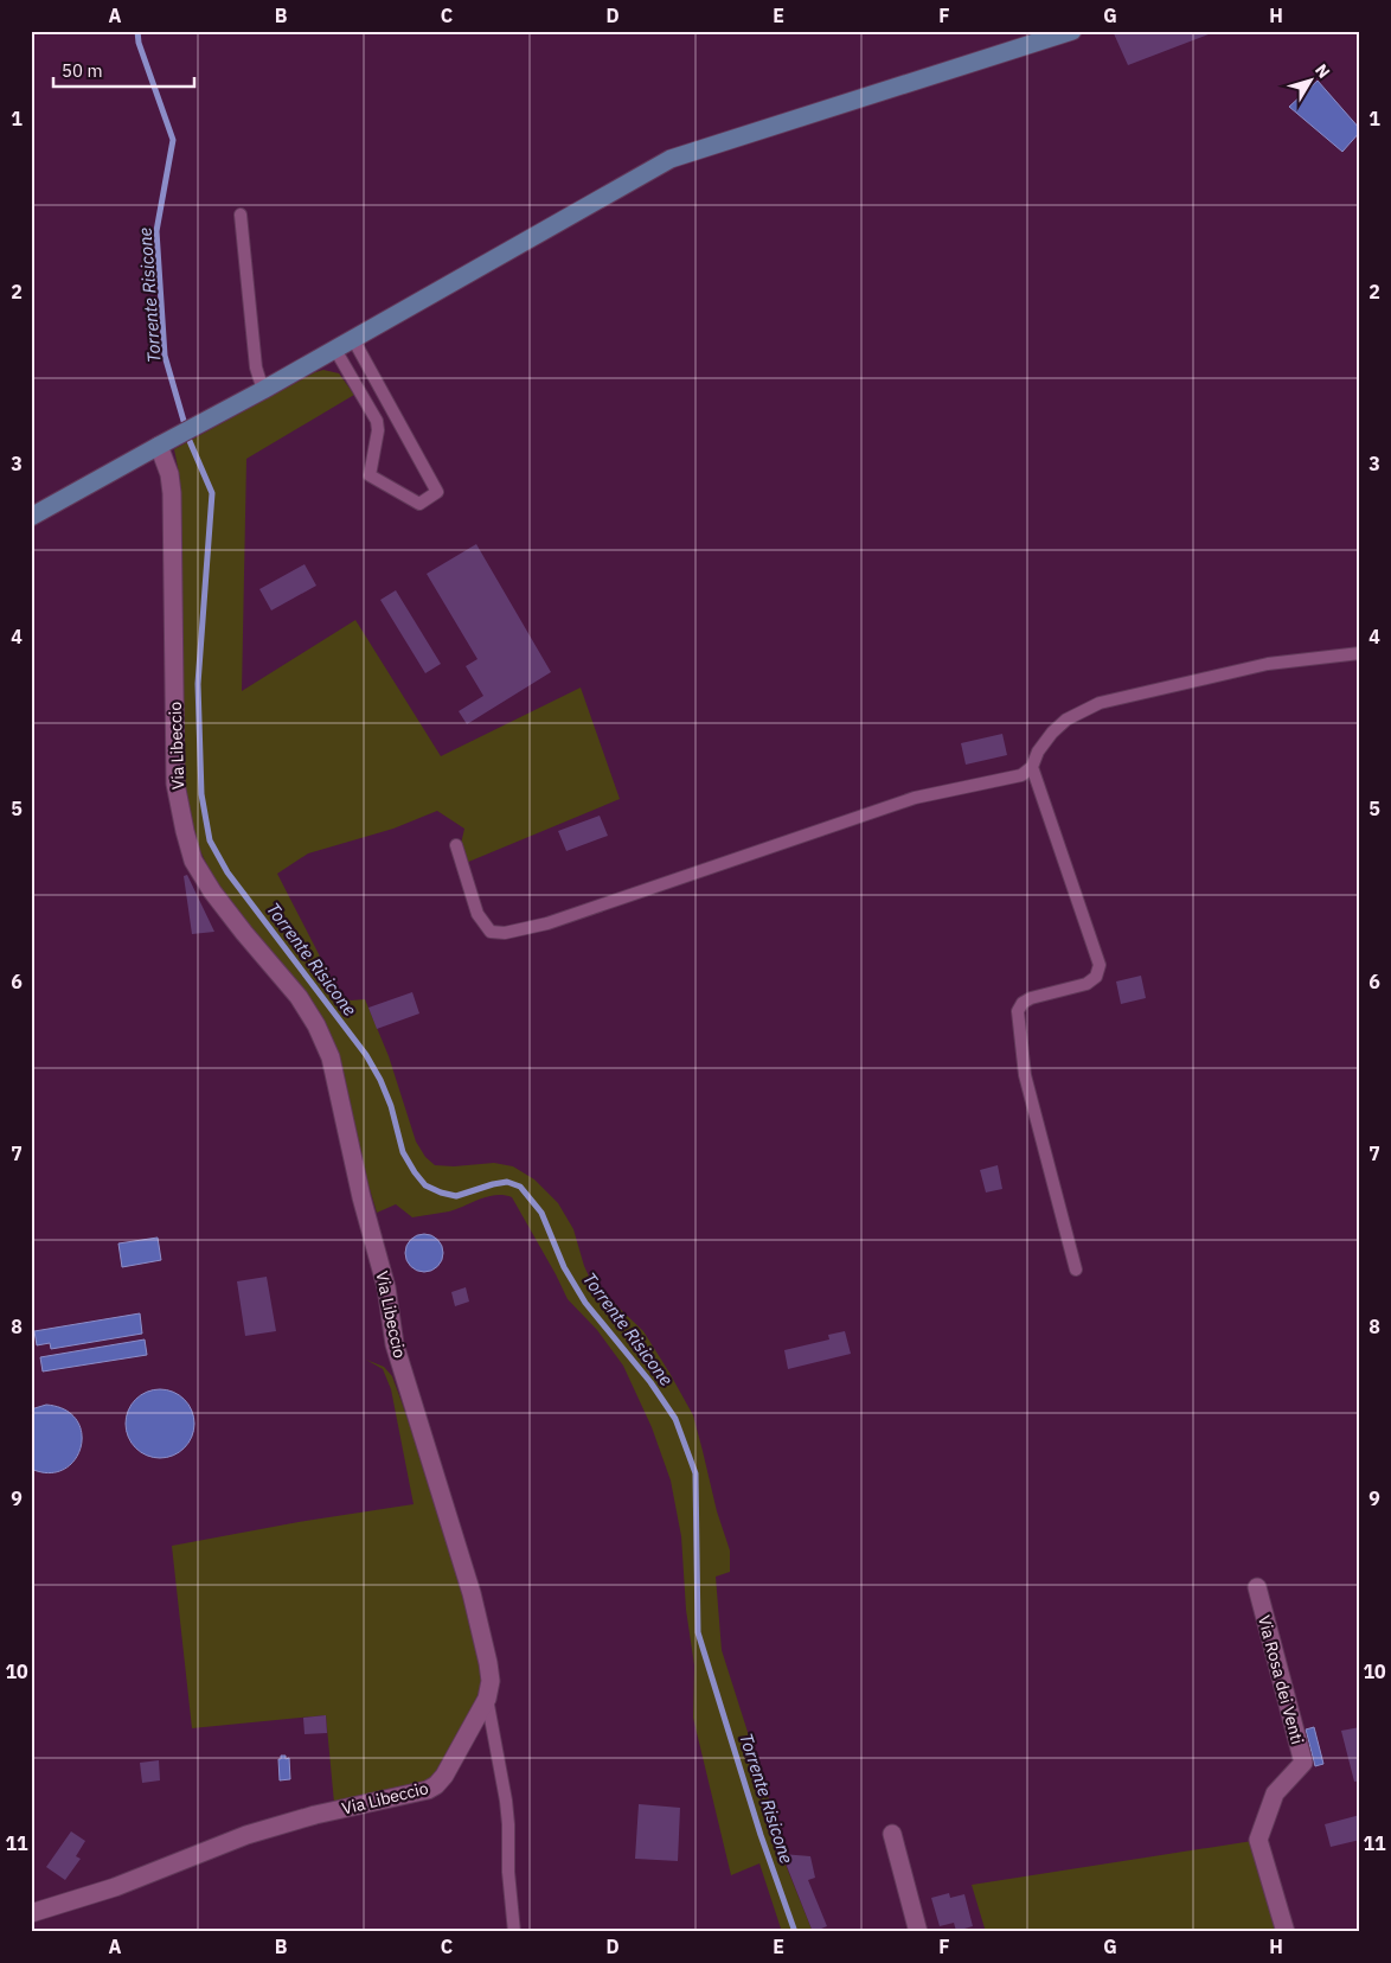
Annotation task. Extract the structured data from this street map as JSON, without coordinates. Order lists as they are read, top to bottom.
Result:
{
  "streets": {
    "street": ["Via Libeccio", "Via Rosa dei Venti"]
  },
  "water": ["Torrente Risicone"],
  "scale_bar": "50 m",
  "north": "top right",
  "grid": {
    "columns": [
      "A",
      "B",
      "C",
      "D",
      "E",
      "F",
      "G",
      "H"
    ],
    "rows": [
      "1",
      "2",
      "3",
      "4",
      "5",
      "6",
      "7",
      "8",
      "9",
      "10",
      "11"
    ]
  }
}
